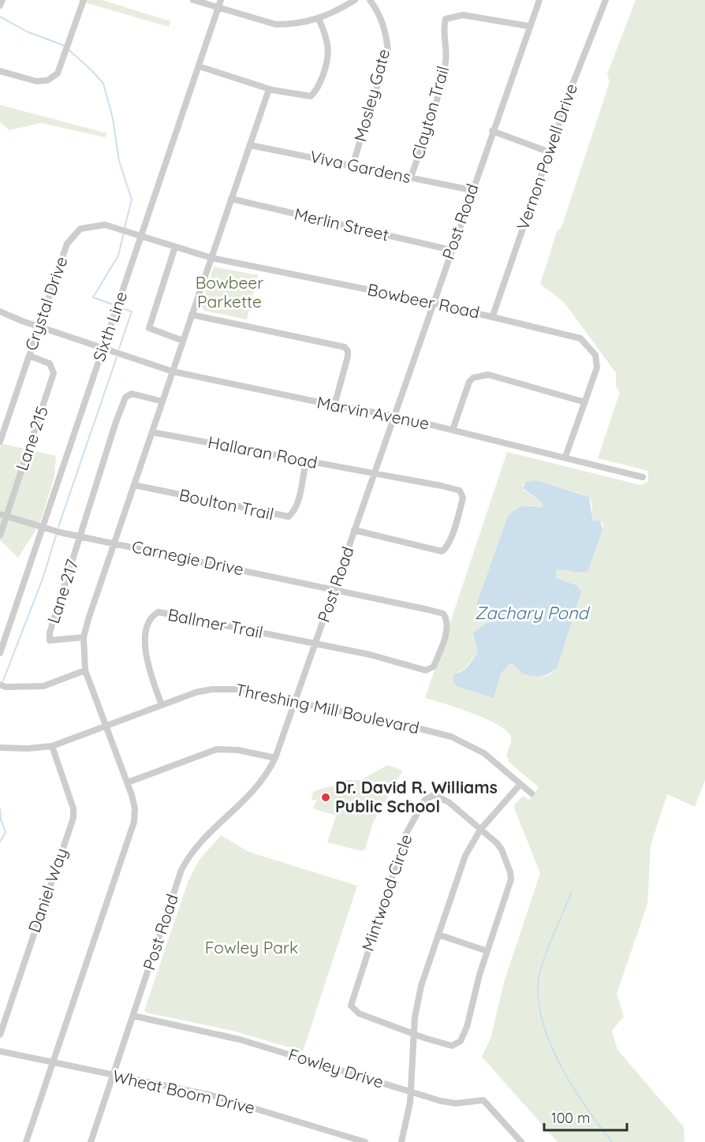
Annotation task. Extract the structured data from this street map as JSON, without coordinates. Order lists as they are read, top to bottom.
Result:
{
  "streets": {
    "street": [
      "Mosley Gate",
      "Clayton Trail",
      "Vernon Powell Drive",
      "Viva Gardens",
      "Post Road",
      "Merlin Street",
      "Bowbeer Road",
      "Crystal Drive",
      "Sixth Line",
      "Marvin Avenue",
      "Lane 215",
      "Hallaran Road",
      "Boulton Trail",
      "Carnegie Drive",
      "Lane 217",
      "Ballmer Trail",
      "Threshing Mill Boulevard",
      "Daniel Way",
      "Mintwood Circle",
      "Fowley Drive",
      "Wheat Boom Drive"
    ]
  },
  "crossings": [
    ["Mosley Gate", "Viva Gardens"],
    ["Clayton Trail", "Viva Gardens"],
    ["Clayton Trail", "Post Road"],
    ["Vernon Powell Drive", "Bowbeer Road"],
    ["Viva Gardens", "Post Road"],
    ["Post Road", "Merlin Street"],
    ["Post Road", "Bowbeer Road"],
    ["Post Road", "Marvin Avenue"],
    ["Post Road", "Hallaran Road"],
    ["Post Road", "Carnegie Drive"],
    ["Post Road", "Ballmer Trail"],
    ["Post Road", "Threshing Mill Boulevard"],
    ["Post Road", "Fowley Drive"],
    ["Post Road", "Wheat Boom Drive"],
    ["Bowbeer Road", "Crystal Drive"],
    ["Bowbeer Road", "Sixth Line"],
    ["Bowbeer Road", "Marvin Avenue"],
    ["Crystal Drive", "Sixth Line"],
    ["Crystal Drive", "Marvin Avenue"],
    ["Crystal Drive", "Lane 215"],
    ["Sixth Line", "Marvin Avenue"],
    ["Sixth Line", "Carnegie Drive"],
    ["Lane 215", "Carnegie Drive"],
    ["Hallaran Road", "Boulton Trail"],
    ["Carnegie Drive", "Lane 217"],
    ["Carnegie Drive", "Ballmer Trail"],
    ["Ballmer Trail", "Threshing Mill Boulevard"],
    ["Threshing Mill Boulevard", "Daniel Way"]
  ],
  "water": ["Zachary Pond"],
  "parks": ["Bowbeer Parkette", "Fowley Park"],
  "places": ["Dr. David R. Williams Public School"],
  "scale_bar": "100 m"
}
